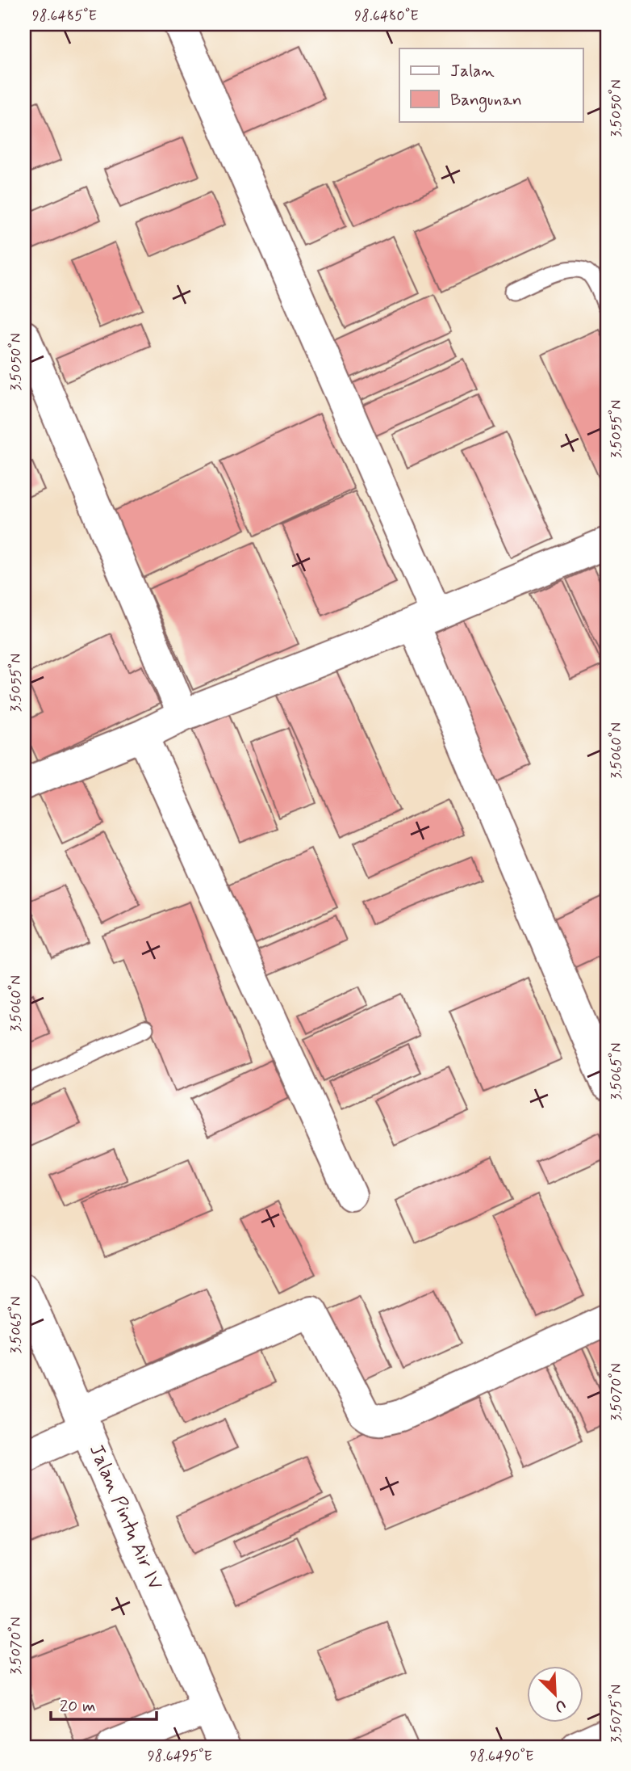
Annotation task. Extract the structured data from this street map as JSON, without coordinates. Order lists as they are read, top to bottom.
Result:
{
  "streets": {
    "street": ["Jalan Pintu Air IV"]
  },
  "legend": ["Jalan", "Bangunan"],
  "scale_bar": "20 m",
  "north": "bottom right",
  "coordinates": [
    "98.6485°E",
    "98.6480°E",
    "3.5050°N",
    "3.5055°N",
    "3.5060°N",
    "3.5065°N",
    "3.5070°N",
    "3.5075°N",
    "98.6495°E",
    "98.6490°E"
  ]
}
